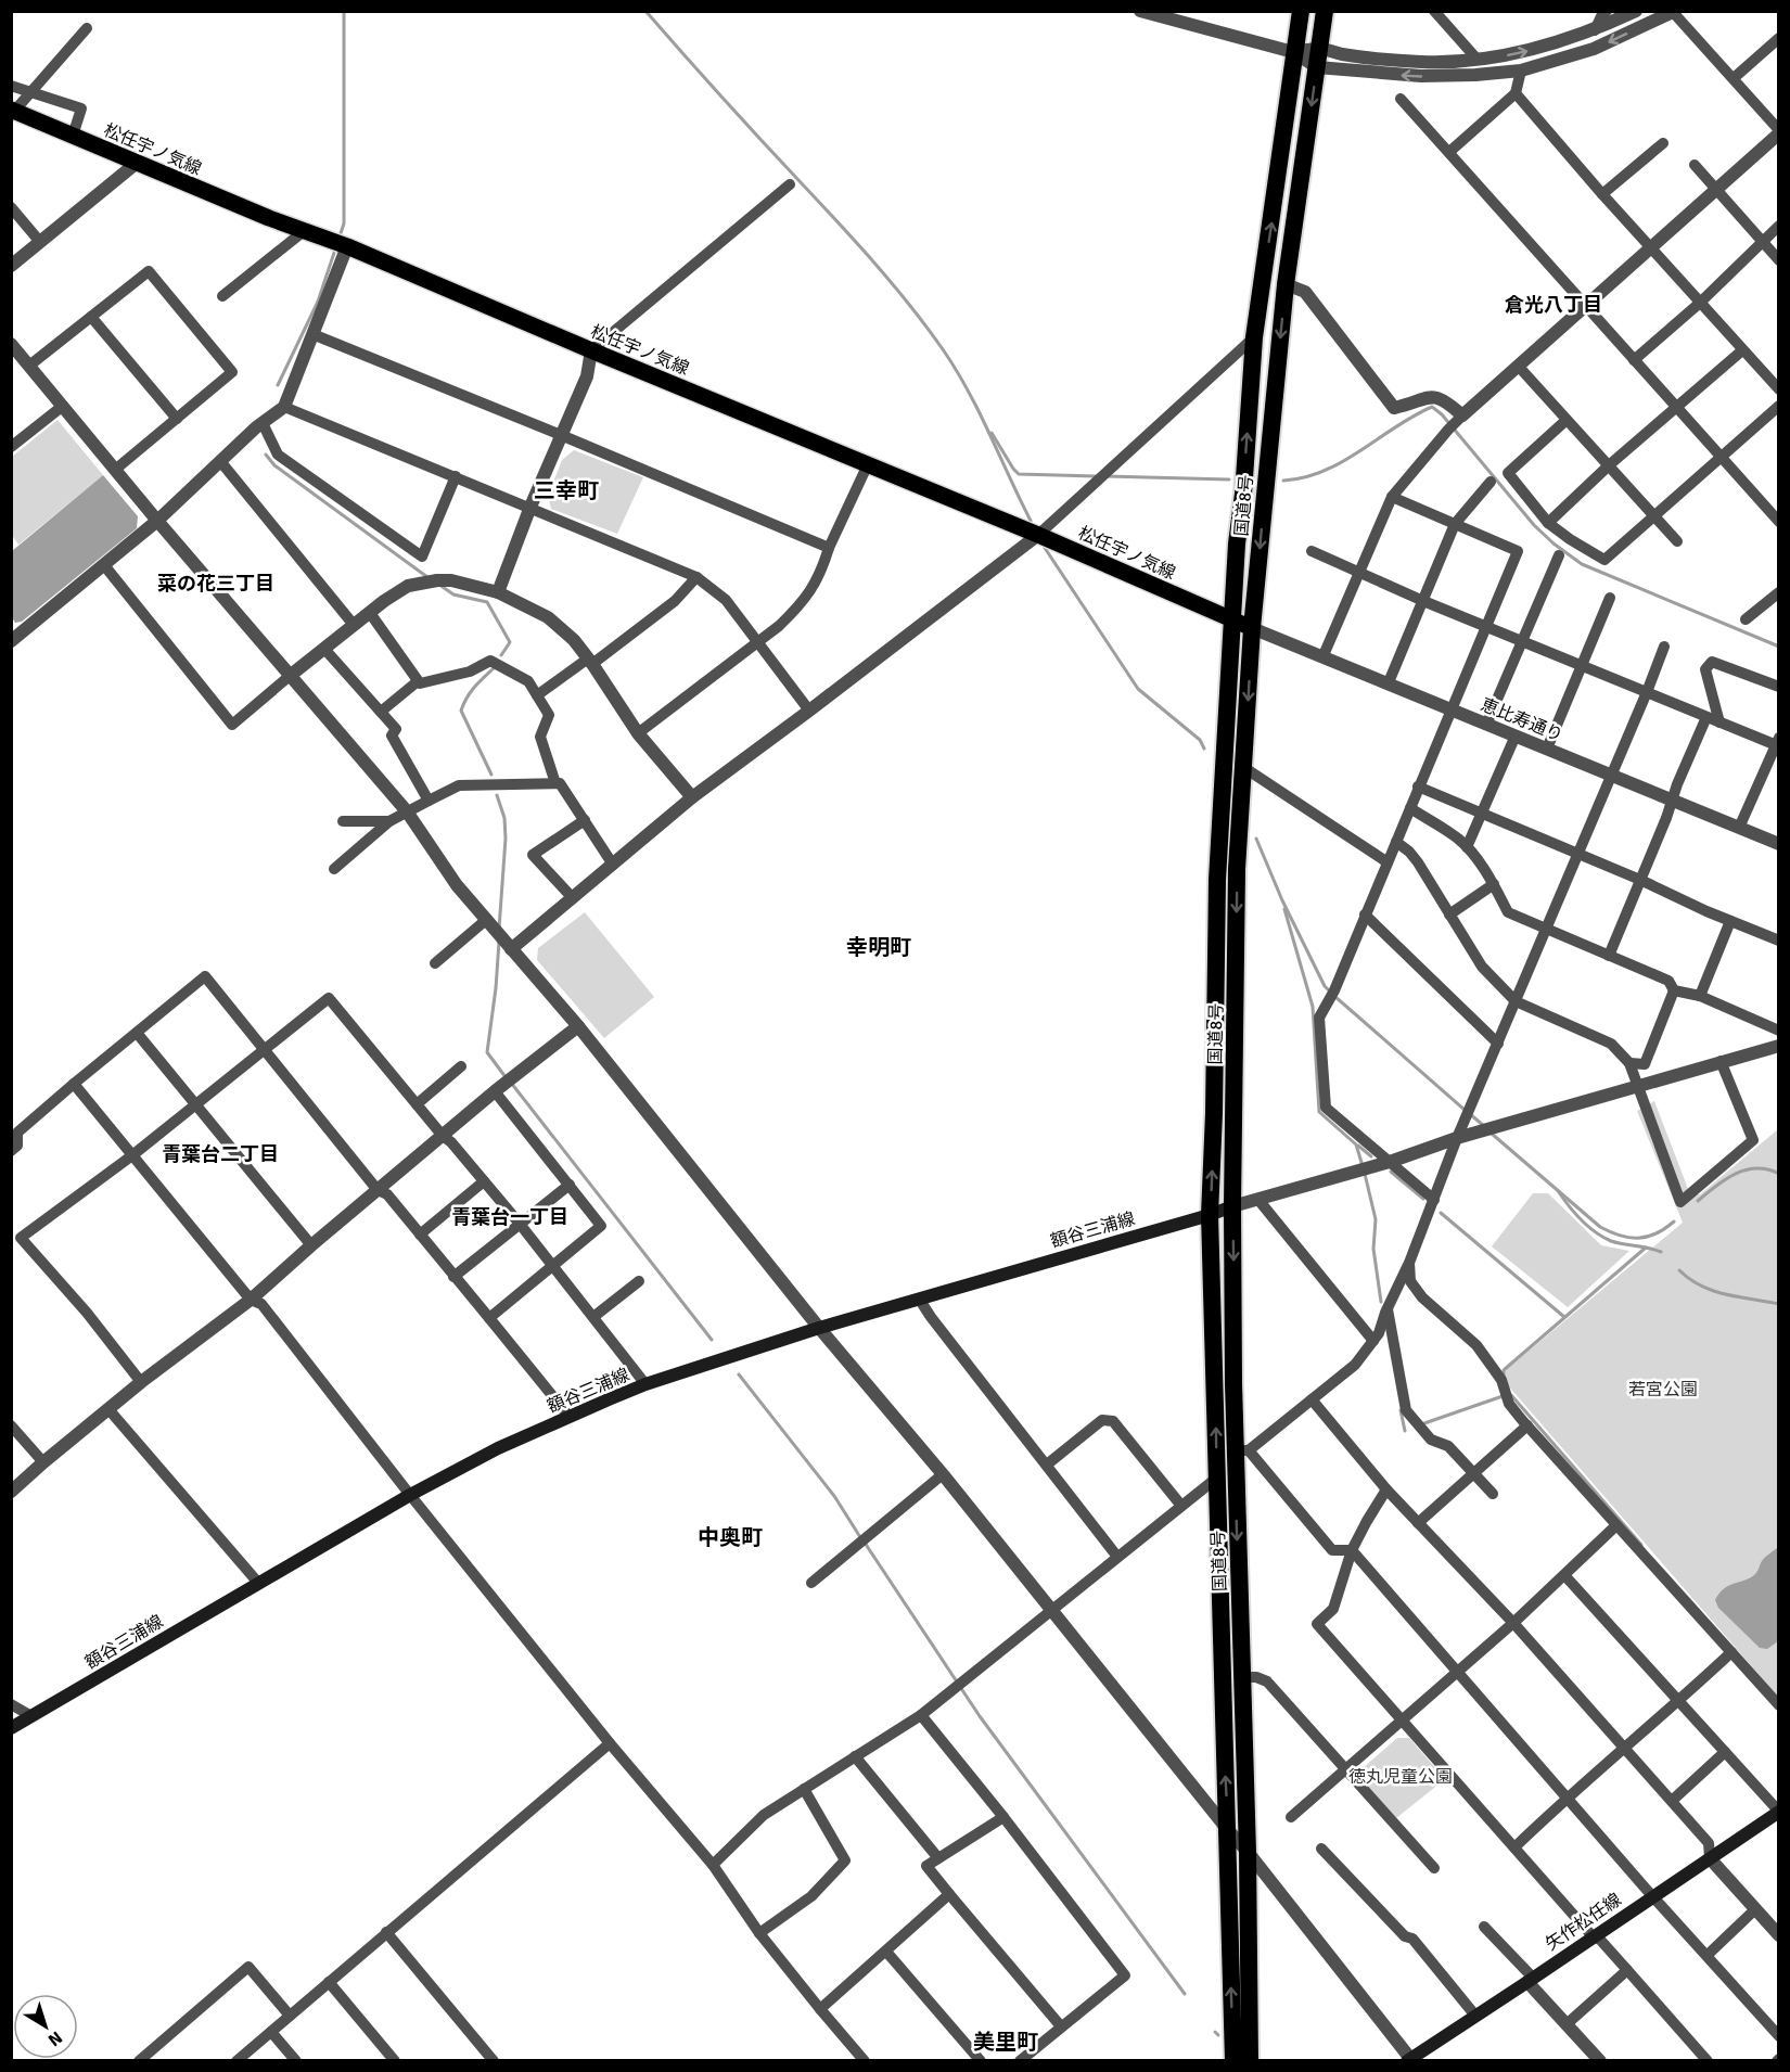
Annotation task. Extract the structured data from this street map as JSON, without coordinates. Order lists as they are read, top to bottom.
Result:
{
  "streets": {
    "highway": ["国道8号"],
    "main road": ["松任宇ノ気線", "額谷三浦線", "矢作松任線"],
    "street": ["恵比寿通り"]
  },
  "crossings": [
    ["松任宇ノ気線", "国道8号"],
    ["松任宇ノ気線", "恵比寿通り"],
    ["国道8号", "恵比寿通り"],
    ["国道8号", "額谷三浦線"]
  ],
  "districts": [
    "倉光八丁目",
    "三幸町",
    "菜の花三丁目",
    "幸明町",
    "青葉台二丁目",
    "青葉台一丁目",
    "中奥町",
    "美里町"
  ],
  "parks": ["若宮公園", "徳丸児童公園"],
  "north": "bottom right"
}
